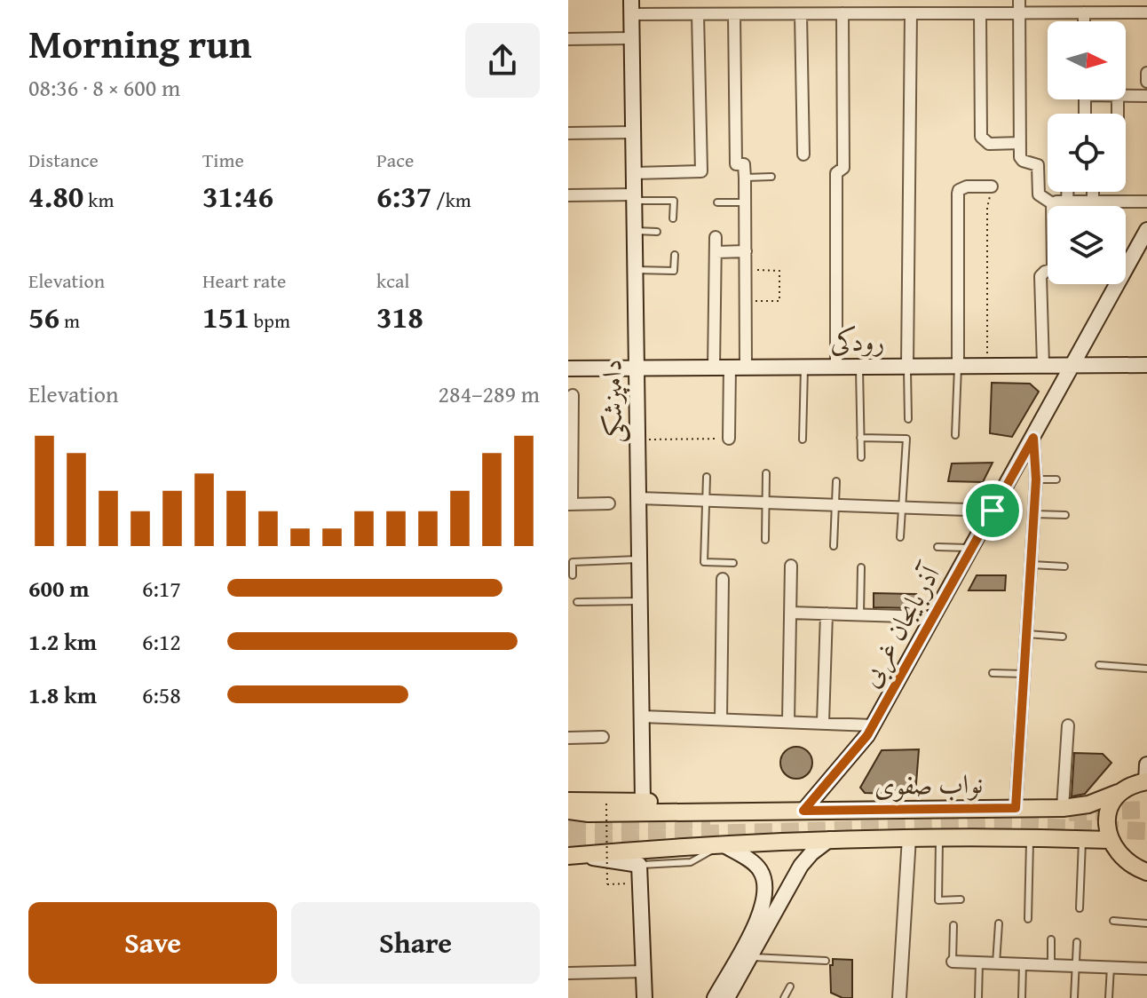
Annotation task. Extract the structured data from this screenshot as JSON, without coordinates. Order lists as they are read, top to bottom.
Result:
{
  "streets": {
    "main road": [
      "رودکی",
      "دامپزشکی",
      "آذربایجان غربی",
      "نواب صفوی"
    ]
  },
  "crossings": [
    ["رودکی", "دامپزشکی"],
    ["رودکی", "آذربایجان غربی"],
    ["آذربایجان غربی", "نواب صفوی"]
  ],
  "north": "right",
  "page": {
    "heading": ["Morning run", "08:36 · 8 × 600 m"],
    "stats": [
      ["Distance", "4.80 km"],
      ["Time", "31:46"],
      ["Pace", "6:37 /km"],
      ["Elevation", "56 m"],
      ["Heart rate", "151 bpm"],
      ["kcal", "318"]
    ],
    "chart": ["Elevation", "284–289 m"],
    "list": [
      {
        "name": "600 m",
        "note": "6:17"
      },
      {
        "name": "1.2 km",
        "note": "6:12"
      },
      {
        "name": "1.8 km",
        "note": "6:58"
      }
    ],
    "buttons": ["Save", "Share"]
  }
}
